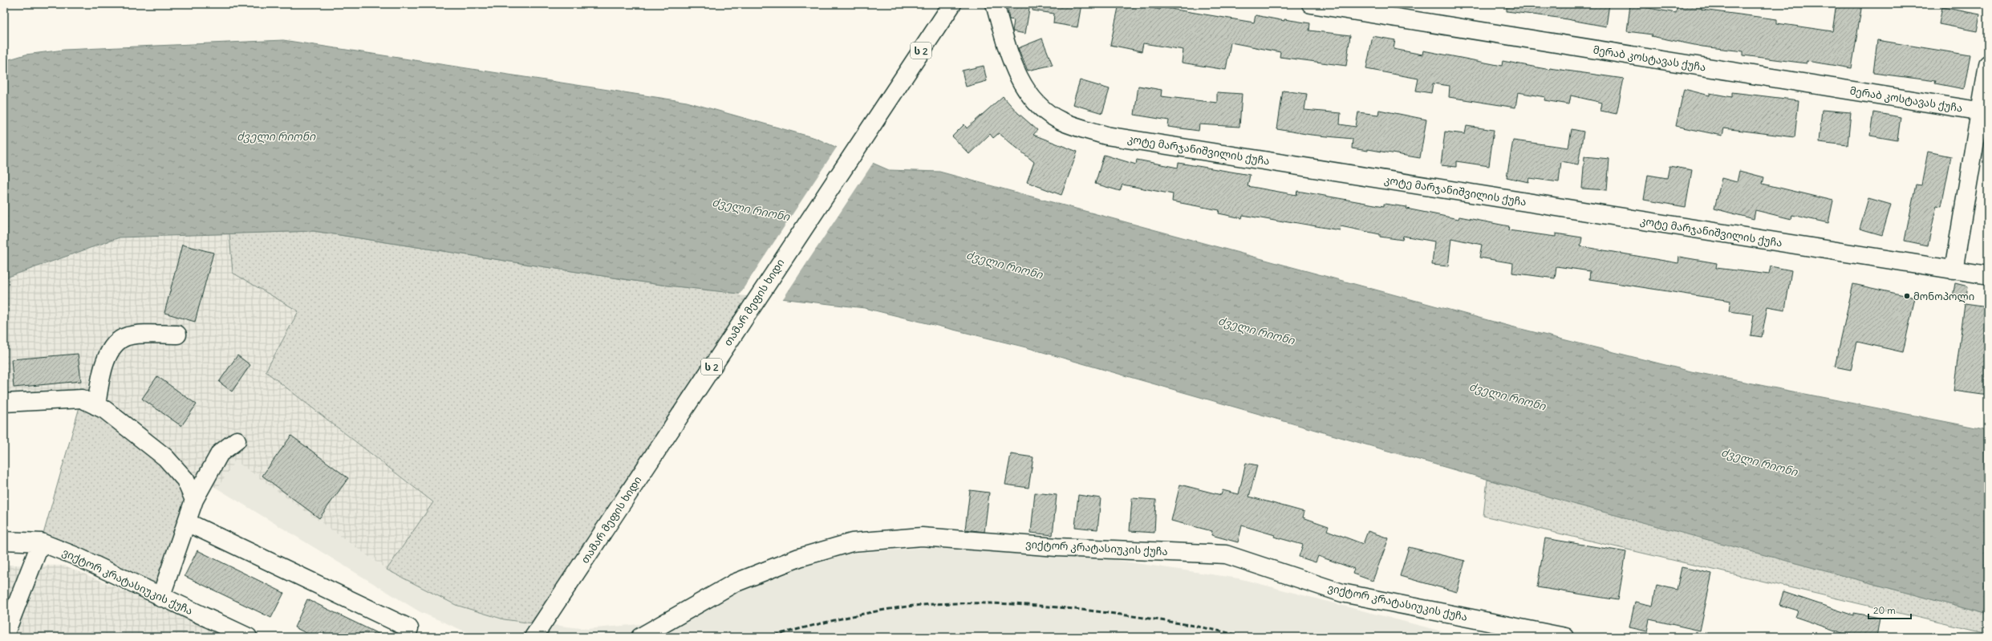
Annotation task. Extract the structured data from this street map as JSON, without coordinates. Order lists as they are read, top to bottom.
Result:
{
  "streets": {
    "main road": [
      "ს 2",
      "მერაბ კოსტავას ქუჩა",
      "კოტე მარჯანიშვილის ქუჩა",
      "თამარ მეფის ხიდი",
      "ვიქტორ კრატასიუკის ქუჩა"
    ]
  },
  "water": ["ძველი რიონი"],
  "places": ["მონოპოლი"],
  "scale_bar": "20 m"
}
